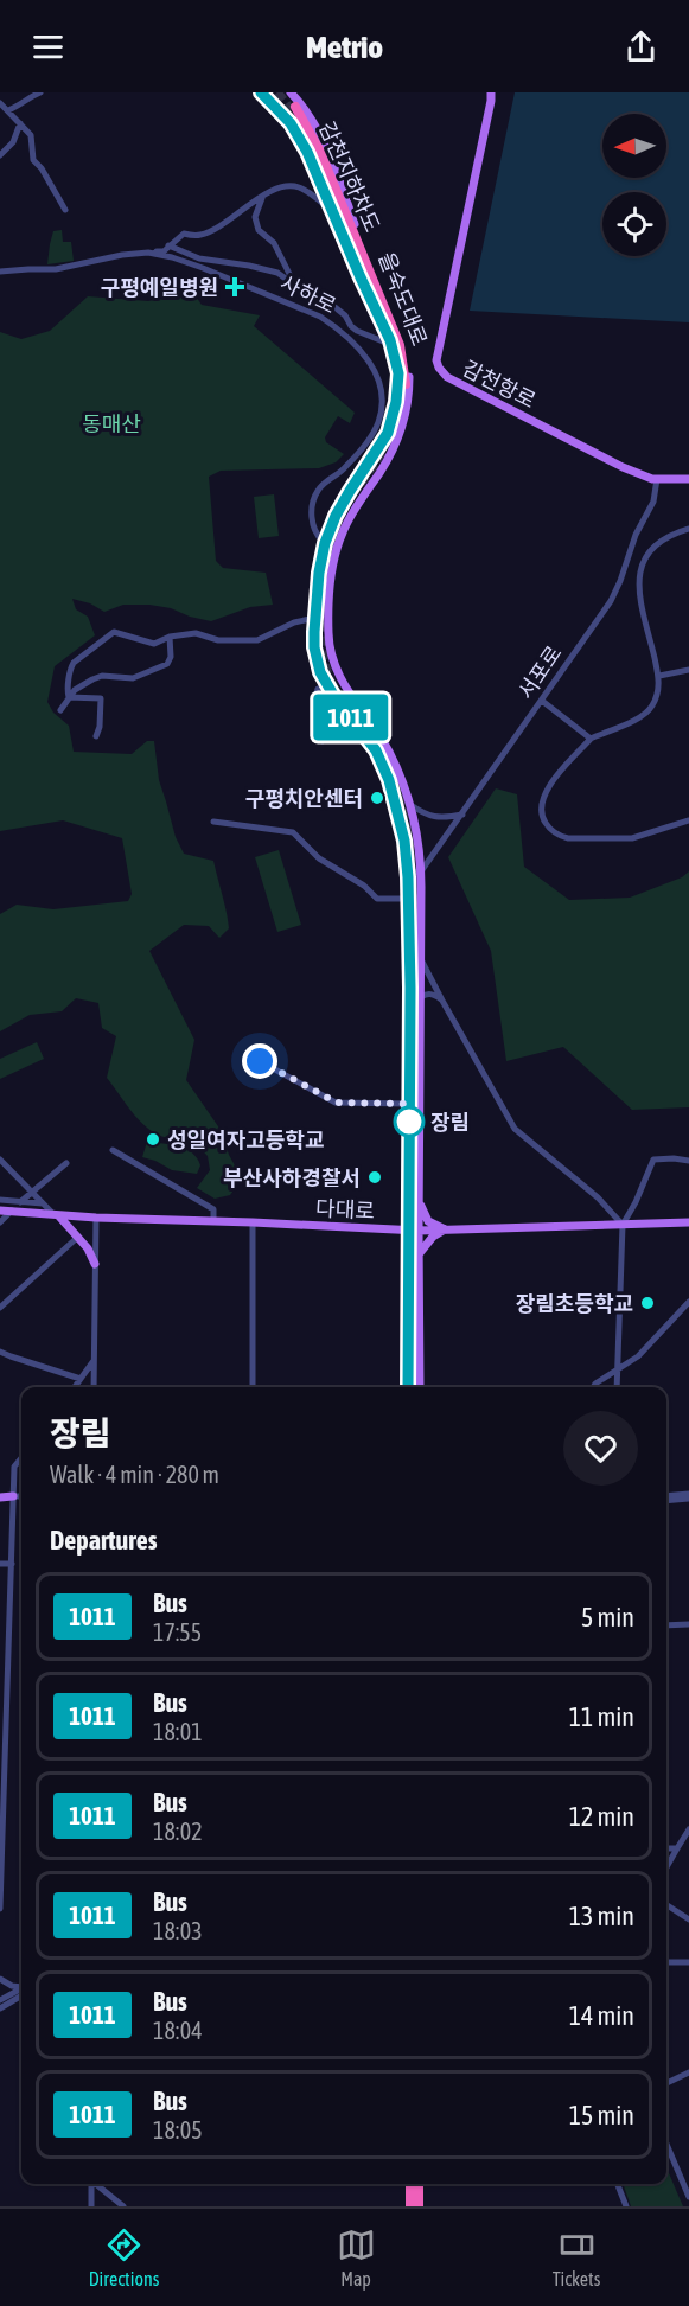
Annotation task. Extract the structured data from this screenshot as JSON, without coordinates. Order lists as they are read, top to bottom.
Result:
{
  "streets": {
    "highway": ["감천지하차도"],
    "main road": ["을숙도대로", "감천항로", "다대로"],
    "street": ["사하로", "서포로"]
  },
  "crossings": [
    ["감천지하차도", "을숙도대로"],
    ["사하로", "을숙도대로"],
    ["을숙도대로", "서포로"],
    ["을숙도대로", "다대로"],
    ["감천항로", "서포로"]
  ],
  "parks": ["동매산"],
  "places": {
    "health": ["구평예일병원"],
    "other": [
      "구평치안센터",
      "장림",
      "성일여자고등학교",
      "부산사하경찰서",
      "장림초등학교"
    ]
  },
  "lines": ["bus line 1011"],
  "north": "left",
  "page": {
    "header": "Metrio",
    "on_map": "1011",
    "heading": [
      ["장림", "Walk · 4 min · 280 m"],
      "Departures"
    ],
    "list": [
      {
        "mark": "1011",
        "name": "Bus",
        "note": "17:55",
        "value": "5 min"
      },
      {
        "mark": "1011",
        "name": "Bus",
        "note": "18:01",
        "value": "11 min"
      },
      {
        "mark": "1011",
        "name": "Bus",
        "note": "18:02",
        "value": "12 min"
      },
      {
        "mark": "1011",
        "name": "Bus",
        "note": "18:03",
        "value": "13 min"
      },
      {
        "mark": "1011",
        "name": "Bus",
        "note": "18:04",
        "value": "14 min"
      },
      {
        "mark": "1011",
        "name": "Bus",
        "note": "18:05",
        "value": "15 min"
      }
    ],
    "tabs": ["Directions", "Map", "Tickets"]
  }
}
